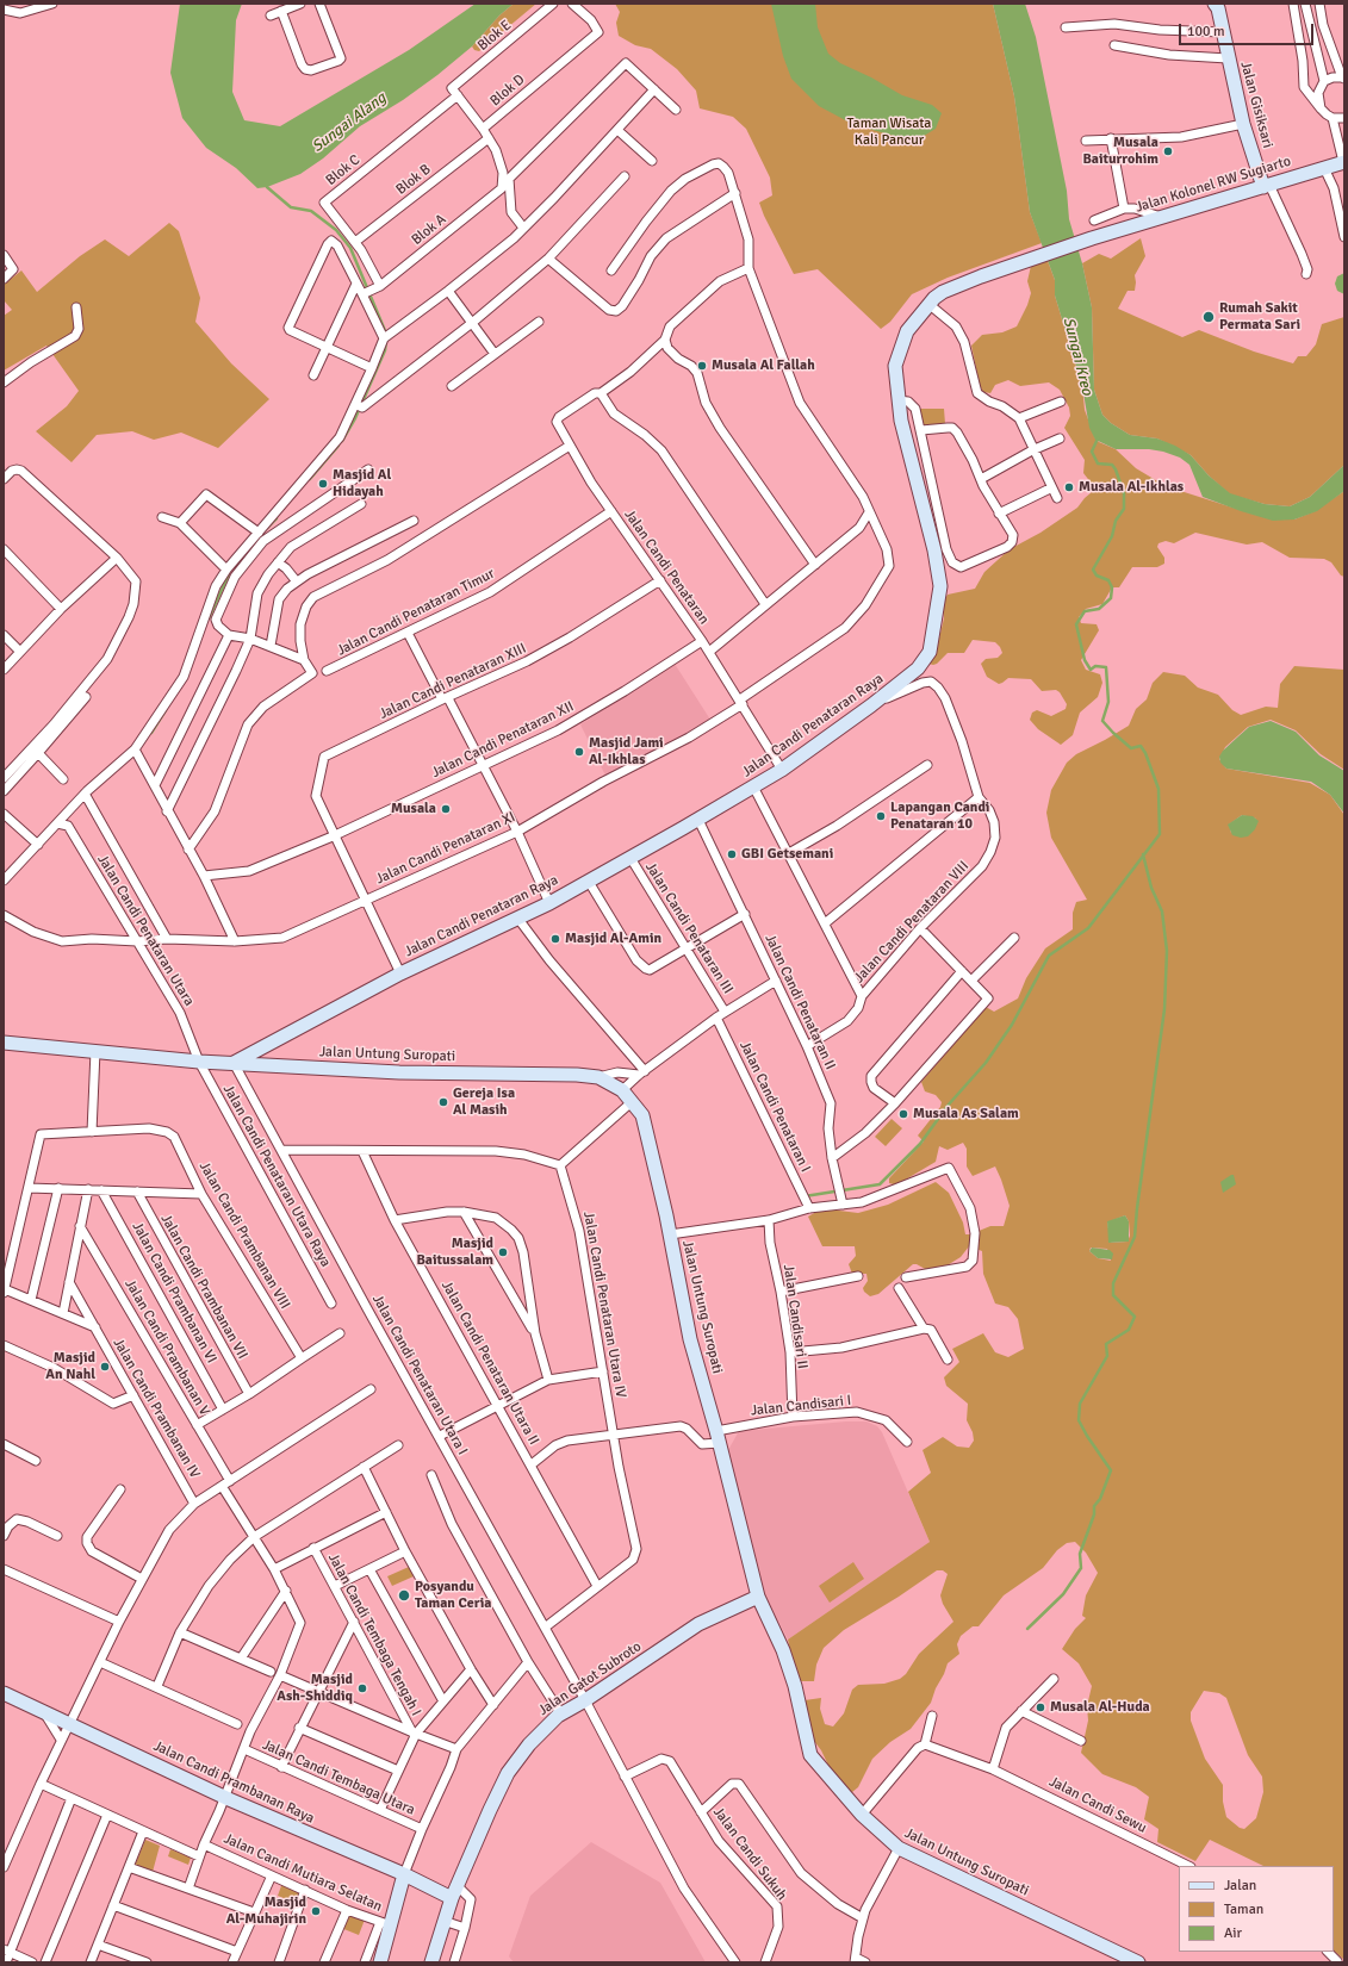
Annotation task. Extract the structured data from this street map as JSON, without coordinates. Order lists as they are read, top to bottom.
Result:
{
  "streets": {
    "main road": [
      "Jalan Gisiksari",
      "Jalan Kolonel RW Sugiarto",
      "Jalan Candi Penataran Raya",
      "Jalan Untung Suropati",
      "Jalan Gatot Subroto",
      "Jalan Candi Prambanan Raya"
    ],
    "street": [
      "Blok E",
      "Blok D",
      "Blok C",
      "Blok B",
      "Blok A",
      "Jalan Candi Penataran",
      "Jalan Candi Penataran Timur",
      "Jalan Candi Penataran XIII",
      "Jalan Candi Penataran XII",
      "Jalan Candi Penataran XI",
      "Jalan Candi Penataran VIII",
      "Jalan Candi Penataran III",
      "Jalan Candi Penataran Utara",
      "Jalan Candi Penataran II",
      "Jalan Candi Penataran I",
      "Jalan Candi Penataran Utara Raya",
      "Jalan Candi Prambanan VIII",
      "Jalan Candi Prambanan VII",
      "Jalan Candi Prambanan VI",
      "Jalan Candi Penataran Utara IV",
      "Jalan Candisari II",
      "Jalan Candi Prambanan V",
      "Jalan Candi Penataran Utara II",
      "Jalan Candi Penataran Utara I",
      "Jalan Candisari I",
      "Jalan Candi Prambanan IV",
      "Jalan Candi Tembaga Tengah I",
      "Jalan Candi Tembaga Utara",
      "Jalan Candi Sewu",
      "Jalan Candi Sukuh",
      "Jalan Candi Mutiara Selatan"
    ]
  },
  "crossings": [
    ["Blok E", "Blok C"],
    ["Jalan Gisiksari", "Jalan Kolonel RW Sugiarto"],
    ["Blok C", "Blok B"],
    ["Blok C", "Blok A"],
    ["Blok B", "Blok A"],
    ["Jalan Kolonel RW Sugiarto", "Jalan Candi Penataran Raya"],
    ["Jalan Candi Penataran", "Jalan Candi Penataran Timur"],
    ["Jalan Candi Penataran", "Jalan Candi Penataran XIII"],
    ["Jalan Candi Penataran", "Jalan Candi Penataran Raya"],
    ["Jalan Candi Penataran", "Jalan Candi Penataran XII"],
    ["Jalan Candi Penataran", "Jalan Candi Penataran XI"],
    ["Jalan Candi Penataran XIII", "Jalan Candi Penataran XII"],
    ["Jalan Candi Penataran Raya", "Jalan Candi Penataran VIII"],
    ["Jalan Candi Penataran Raya", "Jalan Candi Penataran III"],
    ["Jalan Candi Penataran Raya", "Jalan Candi Penataran II"],
    ["Jalan Candi Penataran Raya", "Jalan Untung Suropati"],
    ["Jalan Candi Penataran Raya", "Jalan Candi Penataran Utara I"],
    ["Jalan Candi Penataran XI", "Jalan Candi Penataran Utara"],
    ["Jalan Candi Penataran VIII", "Jalan Candi Penataran II"],
    ["Jalan Candi Penataran Utara", "Jalan Untung Suropati"],
    ["Jalan Candi Penataran Utara", "Jalan Candi Penataran Utara Raya"],
    ["Jalan Untung Suropati", "Jalan Candi Penataran Utara Raya"],
    ["Jalan Untung Suropati", "Jalan Candi Penataran Utara I"],
    ["Jalan Untung Suropati", "Jalan Candisari I"],
    ["Jalan Untung Suropati", "Jalan Gatot Subroto"],
    ["Jalan Candi Penataran Utara IV", "Jalan Candi Penataran Utara II"],
    ["Jalan Candi Penataran Utara IV", "Jalan Candi Penataran Utara I"],
    ["Jalan Candisari II", "Jalan Candisari I"],
    ["Jalan Candi Prambanan V", "Jalan Candi Tembaga Utara"],
    ["Jalan Candi Prambanan V", "Jalan Candi Prambanan Raya"],
    ["Jalan Candi Prambanan V", "Jalan Candi Mutiara Selatan"],
    ["Jalan Candi Penataran Utara I", "Jalan Gatot Subroto"],
    ["Jalan Gatot Subroto", "Jalan Candi Prambanan Raya"]
  ],
  "water": ["Sungai Alang", "Sungai Kreo"],
  "parks": ["Taman Wisata Kali Pancur"],
  "places": [
    "Musala Baiturrohim",
    "Rumah Sakit Permata Sari",
    "Musala Al Fallah",
    "Masjid Al Hidayah",
    "Musala Al-Ikhlas",
    "Masjid Jami Al-Ikhlas",
    "Musala",
    "Lapangan Candi Penataran 10",
    "GBI Getsemani",
    "Masjid Al-Amin",
    "Gereja Isa Al Masih",
    "Musala As Salam",
    "Masjid Baitussalam",
    "Masjid An Nahl",
    "Posyandu Taman Ceria",
    "Masjid Ash-Shiddiq",
    "Musala Al-Huda",
    "Masjid Al-Muhajirin"
  ],
  "legend": ["Jalan", "Taman", "Air"],
  "scale_bar": "100 m"
}
